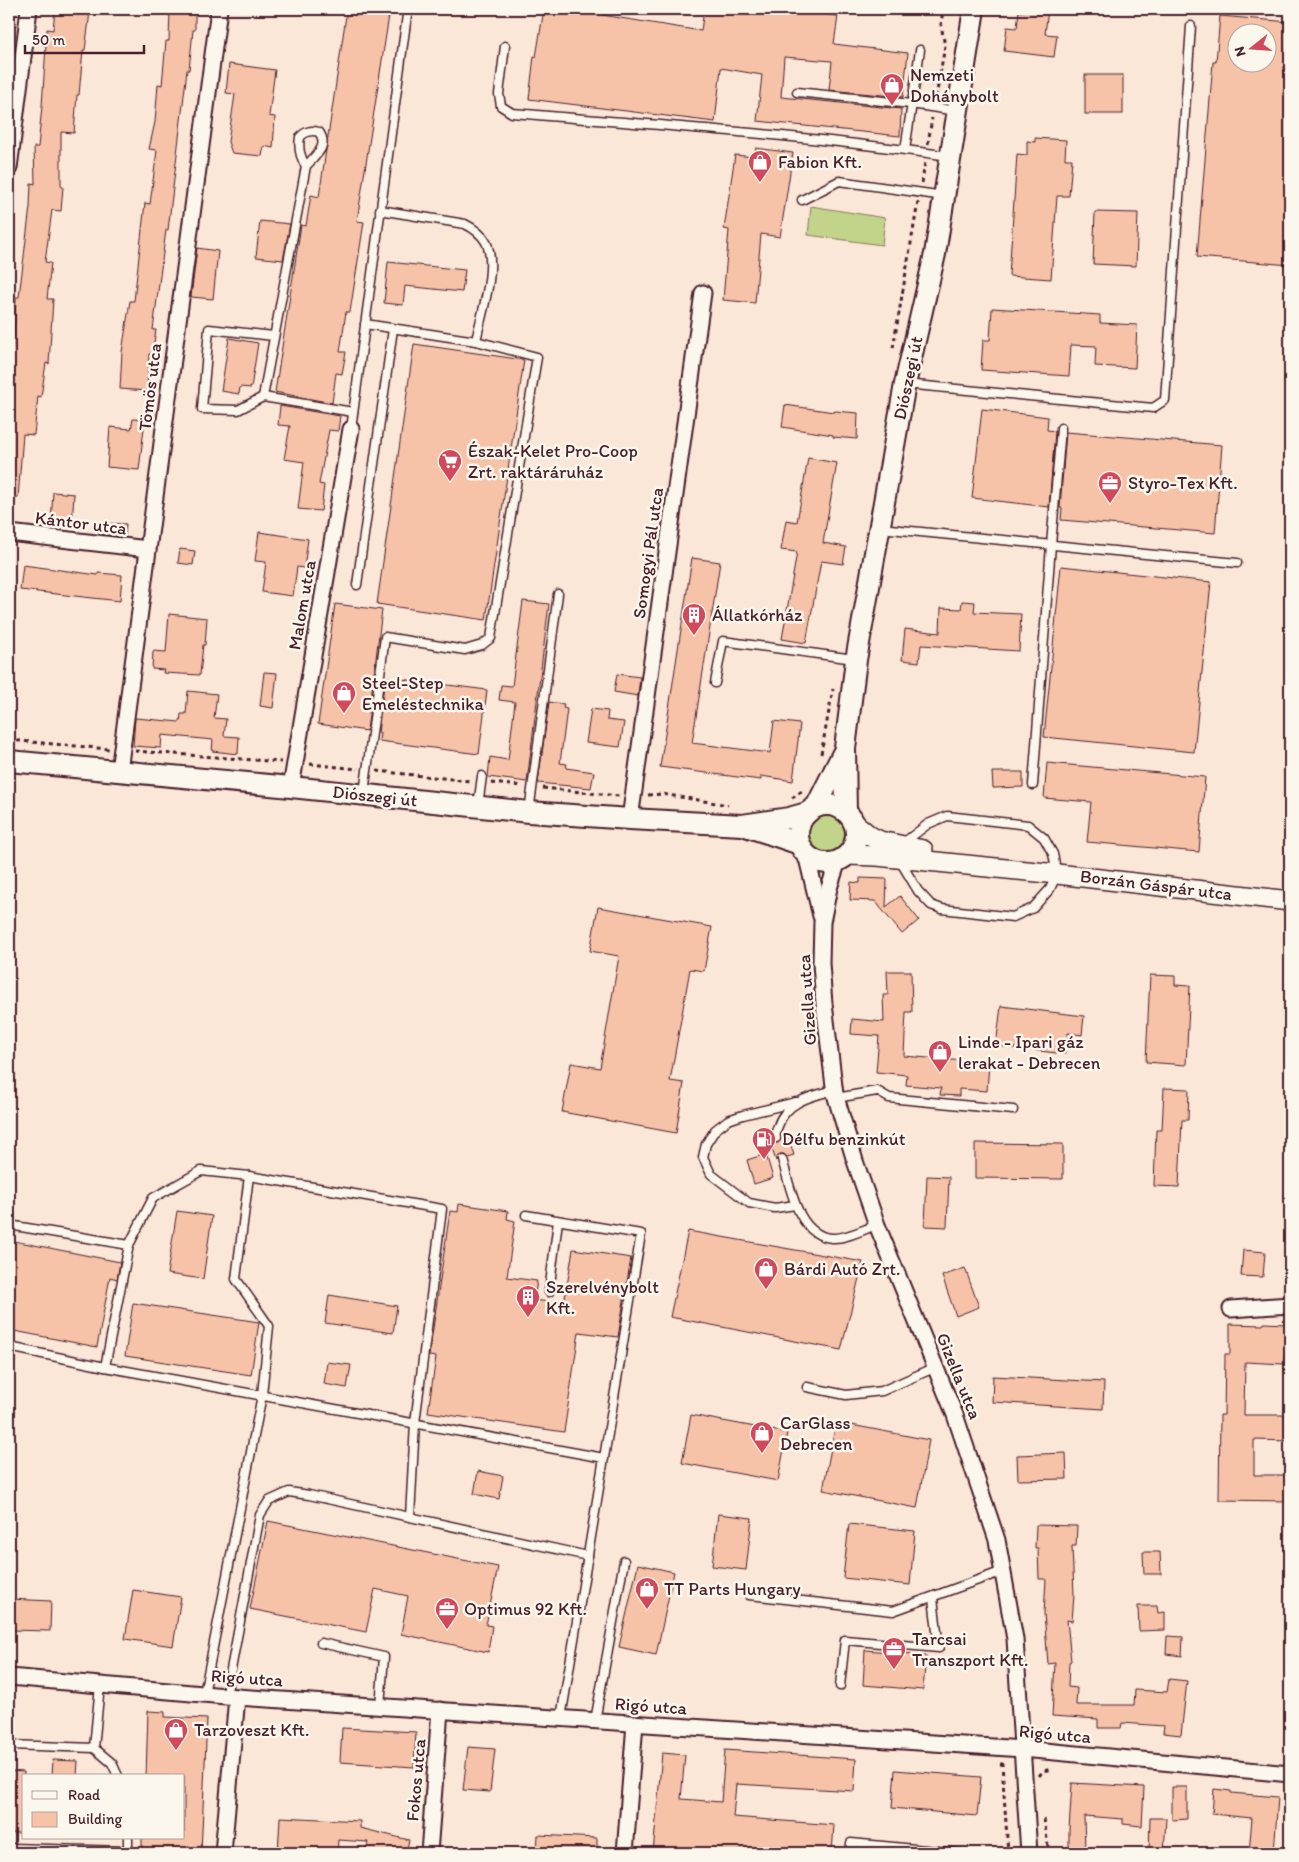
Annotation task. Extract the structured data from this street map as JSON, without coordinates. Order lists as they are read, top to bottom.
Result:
{
  "streets": {
    "main road": ["Diószegi út"],
    "street": [
      "Tömös utca",
      "Kántor utca",
      "Somogyi Pál utca",
      "Malom utca",
      "Borzán Gáspár utca",
      "Gizella utca",
      "Rigó utca",
      "Fokos utca"
    ]
  },
  "crossings": [
    ["Diószegi út", "Tömös utca"],
    ["Diószegi út", "Somogyi Pál utca"],
    ["Diószegi út", "Malom utca"],
    ["Diószegi út", "Borzán Gáspár utca"],
    ["Diószegi út", "Gizella utca"],
    ["Tömös utca", "Kántor utca"],
    ["Borzán Gáspár utca", "Gizella utca"],
    ["Gizella utca", "Rigó utca"],
    ["Rigó utca", "Fokos utca"]
  ],
  "places": {
    "shop": [
      "Nemzeti Dohánybolt",
      "Fabion Kft.",
      "Steel-Step Emeléstechnika",
      "Linde - Ipari gáz lerakat - Debrecen",
      "Bárdi Autó Zrt.",
      "CarGlass Debrecen",
      "TT Parts Hungary",
      "Tarzoveszt Kft."
    ],
    "supermarket": ["Észak-Kelet Pro-Coop Zrt. raktáráruház"],
    "office": ["Styro-Tex Kft.", "Optimus 92 Kft.", "Tarcsai Transzport Kft."],
    "building": ["Állatkórház", "Szerelvénybolt Kft."],
    "fuel station": ["Délfu benzinkút"]
  },
  "legend": ["Road", "Building"],
  "scale_bar": "50 m",
  "north": "left"
}
